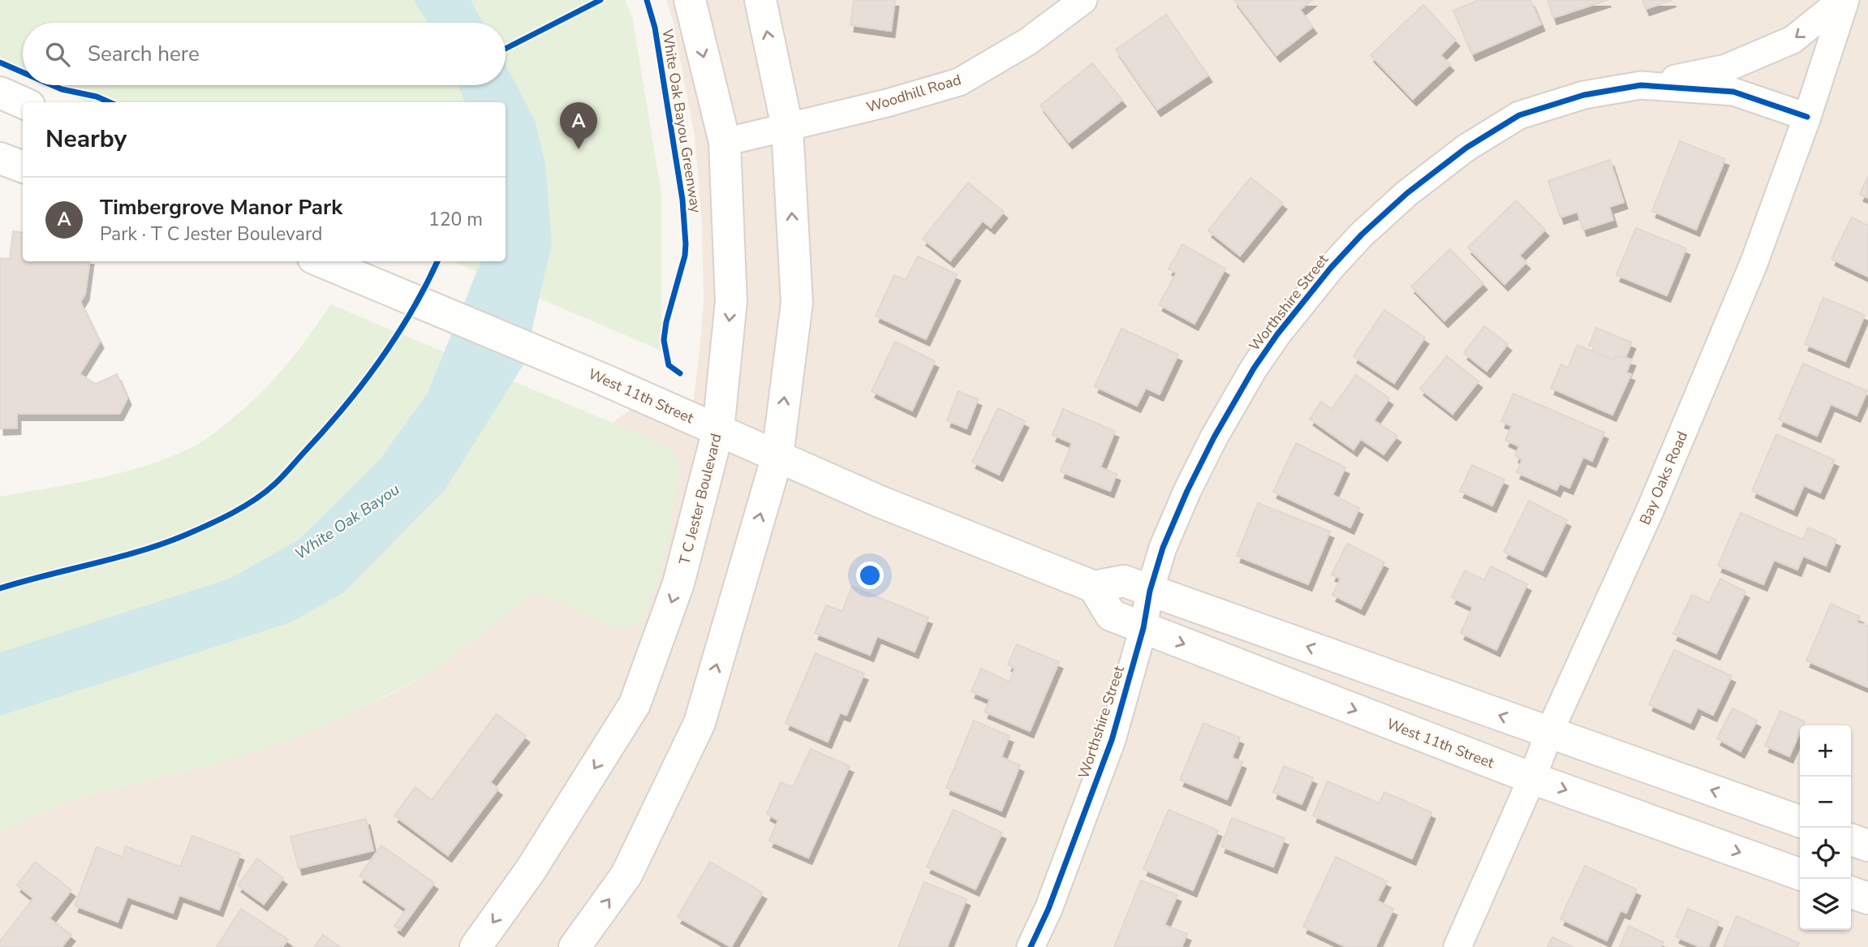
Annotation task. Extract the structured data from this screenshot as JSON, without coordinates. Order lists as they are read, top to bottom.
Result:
{
  "streets": {
    "main road": ["West 11th Street", "T C Jester Boulevard"],
    "street": ["Woodhill Road", "Worthshire Street", "Bay Oaks Road"],
    "cycle path": ["White Oak Bayou Greenway"]
  },
  "crossings": [
    ["Woodhill Road", "T C Jester Boulevard"],
    ["Worthshire Street", "West 11th Street"],
    ["Worthshire Street", "Bay Oaks Road"],
    ["West 11th Street", "Bay Oaks Road"],
    ["West 11th Street", "T C Jester Boulevard"]
  ],
  "water": ["White Oak Bayou"],
  "page": {
    "search": "Search here",
    "pins": "A",
    "heading": "Nearby",
    "list": [
      {
        "mark": "A",
        "name": "Timbergrove Manor Park",
        "note": "Park · T C Jester Boulevard",
        "value": "120 m"
      }
    ],
    "map_buttons": ["+", "−"]
  }
}
